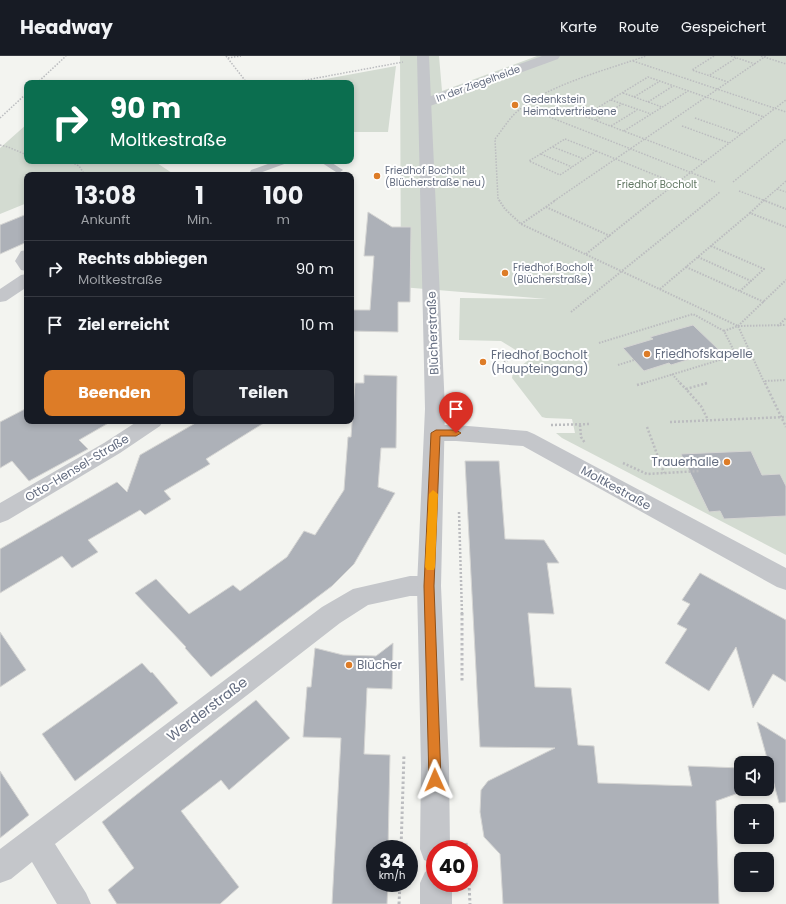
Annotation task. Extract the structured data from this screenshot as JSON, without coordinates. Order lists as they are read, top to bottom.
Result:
{
  "streets": {
    "street": [
      "In der Ziegelheide",
      "Blücherstraße",
      "Otto-Hensel-Straße",
      "Moltkestraße",
      "Werderstraße"
    ]
  },
  "crossings": [
    ["In der Ziegelheide", "Blücherstraße"],
    ["Blücherstraße", "Moltkestraße"],
    ["Blücherstraße", "Werderstraße"]
  ],
  "parks": ["Friedhof Bocholt"],
  "places": [
    "Gedenkstein Heimatvertriebene",
    "Friedhof Bocholt (Blücherstraße neu)",
    "Friedhof Bocholt (Blücherstraße)",
    "Friedhofskapelle",
    "Friedhof Bocholt (Haupteingang)",
    "Trauerhalle",
    "Blücher"
  ],
  "page": {
    "header": "Headway",
    "nav": ["Karte", "Route", "Gespeichert"],
    "turn": ["90 m", "Moltkestraße"],
    "eta": [
      "13:08",
      "Ankunft",
      "1",
      "Min.",
      "100",
      "m"
    ],
    "list": [
      {
        "name": "Rechts abbiegen",
        "note": "Moltkestraße",
        "value": "90 m"
      },
      {
        "name": "Ziel erreicht",
        "value": "10 m"
      }
    ],
    "buttons": ["Beenden", "Teilen"],
    "map_buttons": ["+", "−"],
    "speed": "34 km/h",
    "limit": "40"
  }
}
